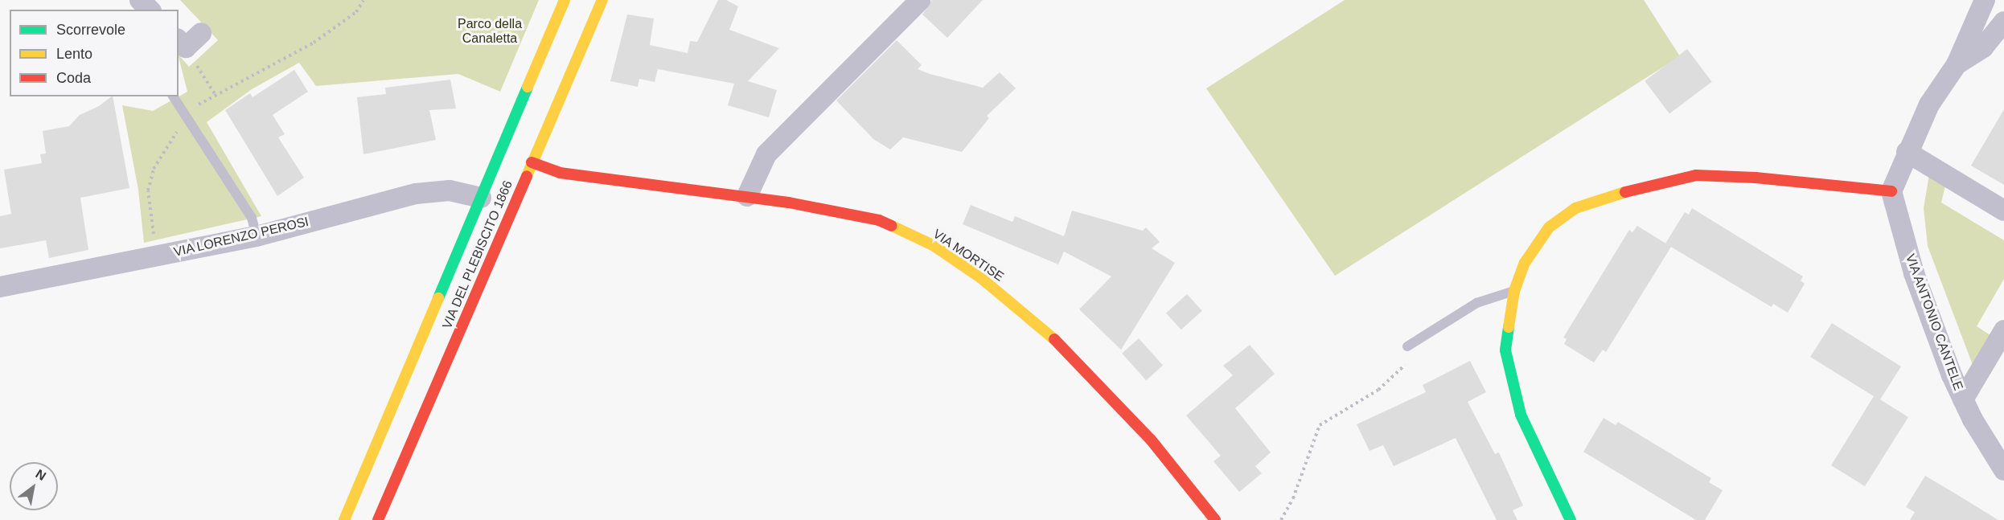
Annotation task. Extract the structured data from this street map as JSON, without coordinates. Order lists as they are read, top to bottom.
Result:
{
  "streets": {
    "street": [
      "VIA LORENZO PEROSI",
      "VIA DEL PLEBISCITO 1866",
      "VIA MORTISE",
      "VIA ANTONIO CANTELE"
    ]
  },
  "crossings": [
    ["VIA LORENZO PEROSI", "VIA DEL PLEBISCITO 1866"],
    ["VIA DEL PLEBISCITO 1866", "VIA MORTISE"]
  ],
  "parks": ["Parco della Canaletta"],
  "legend": ["Scorrevole", "Lento", "Coda"],
  "north": "top right"
}
